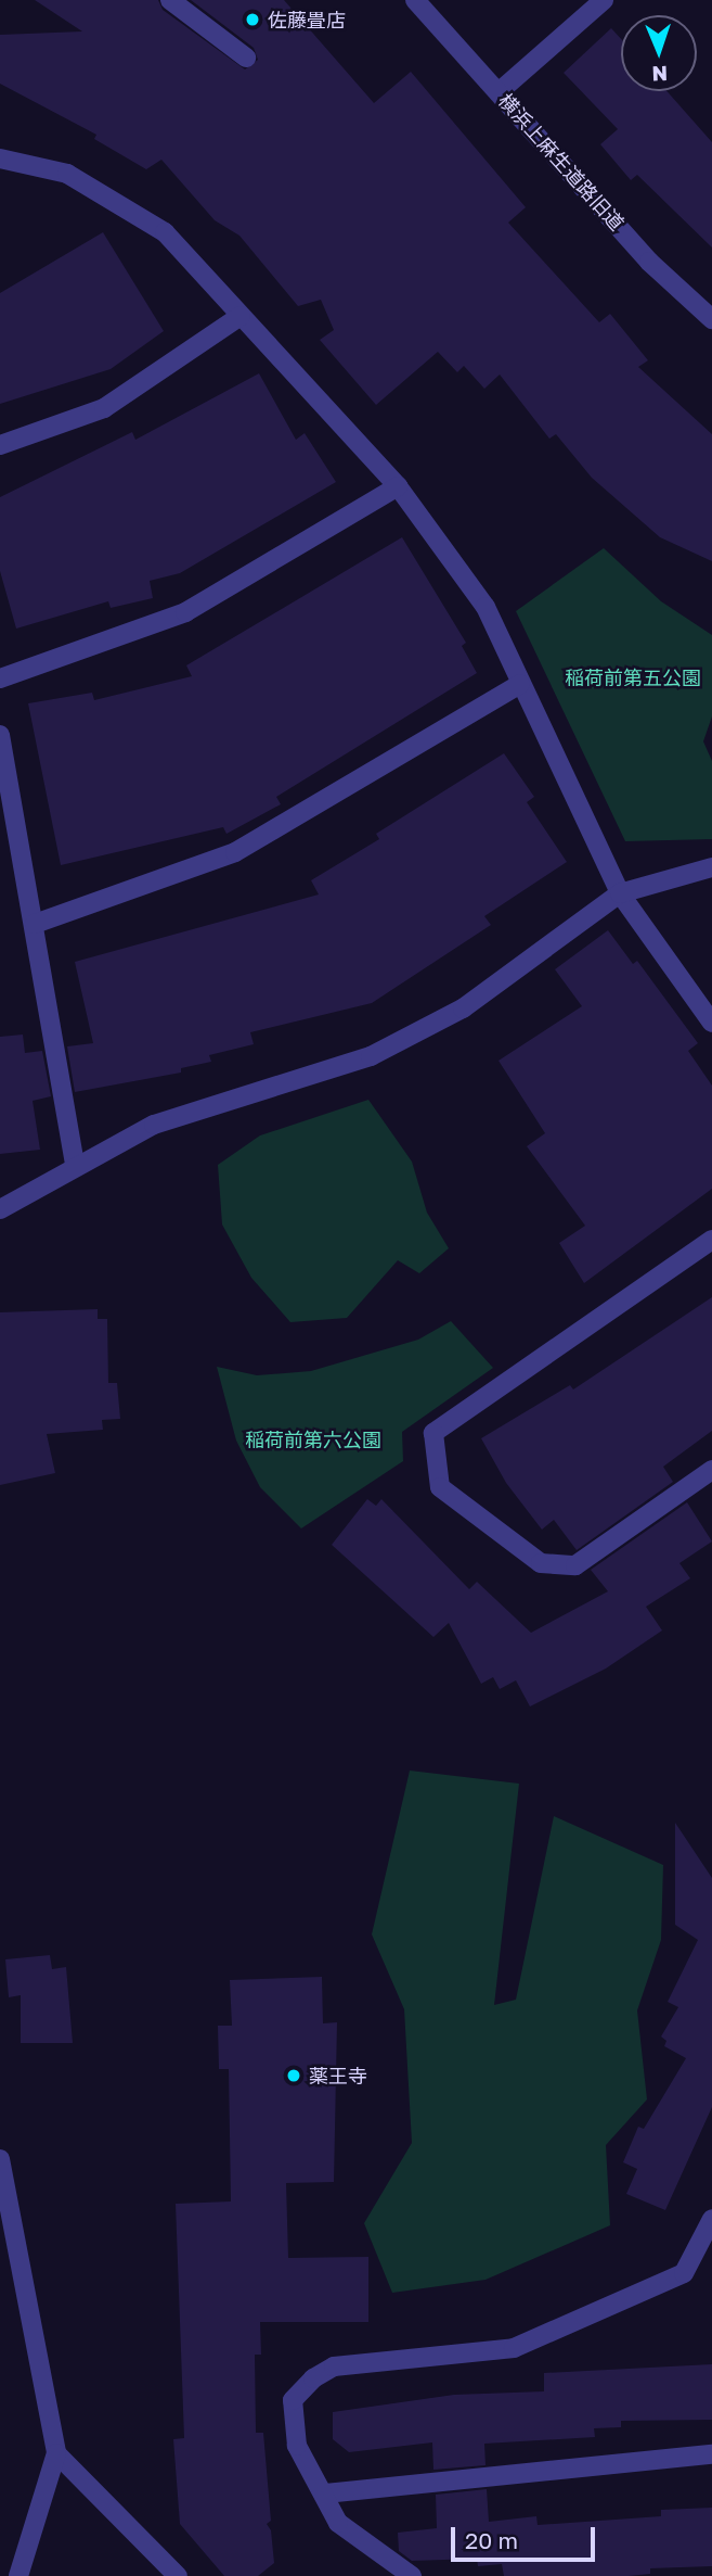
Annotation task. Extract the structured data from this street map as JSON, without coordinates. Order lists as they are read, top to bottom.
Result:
{
  "streets": {
    "street": ["横浜上麻生道路旧道"]
  },
  "parks": ["稲荷前第五公園", "稲荷前第六公園"],
  "places": ["佐藤畳店", "薬王寺"],
  "scale_bar": "20 m",
  "north": "bottom"
}
